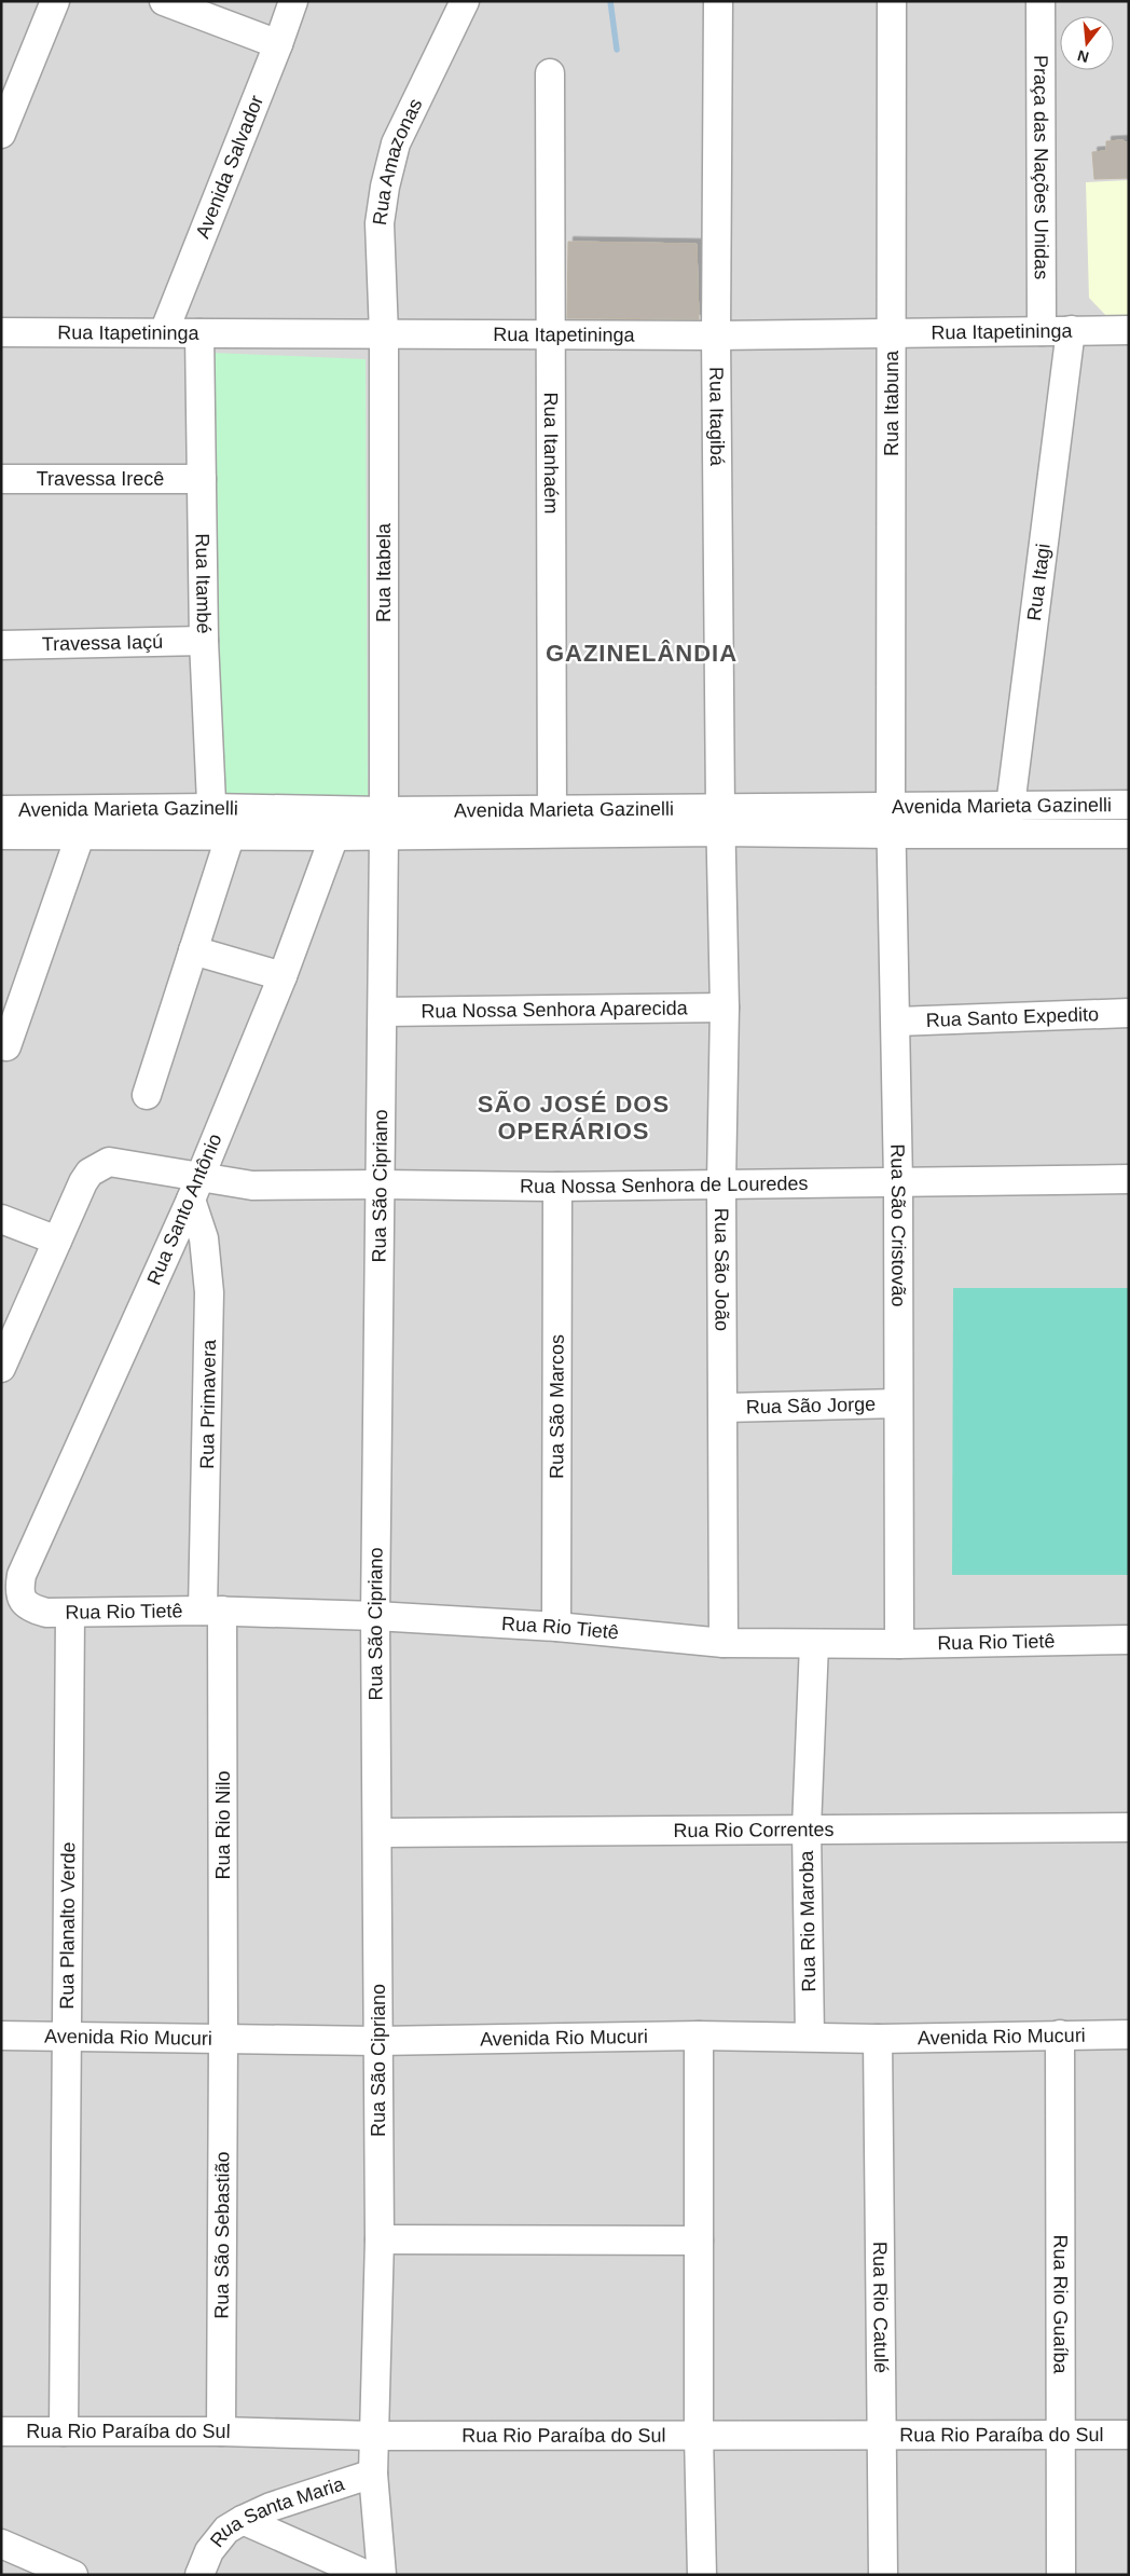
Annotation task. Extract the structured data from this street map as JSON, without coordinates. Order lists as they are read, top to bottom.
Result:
{
  "streets": {
    "street": [
      "Rua Amazonas",
      "Praça das Nações Unidas",
      "Avenida Salvador",
      "Rua Itapetininga",
      "Rua Itabuna",
      "Rua Itagibá",
      "Rua Itanhaém",
      "Travessa Irecê",
      "Rua Itabela",
      "Rua Itagi",
      "Rua Itambé",
      "Travessa Iaçú",
      "Avenida Marieta Gazinelli",
      "Rua Nossa Senhora Aparecida",
      "Rua Santo Expedito",
      "Rua Nossa Senhora de Louredes",
      "Rua São Cipriano",
      "Rua Santo Antônio",
      "Rua São Cristovão",
      "Rua São João",
      "Rua Primavera",
      "Rua São Jorge",
      "Rua São Marcos",
      "Rua Rio Tietê",
      "Rua Rio Nilo",
      "Rua Rio Correntes",
      "Rua Rio Maroba",
      "Rua Planalto Verde",
      "Avenida Rio Mucuri",
      "Rua São Sebastião",
      "Rua Rio Guaíba",
      "Rua Rio Catulé",
      "Rua Rio Paraíba do Sul",
      "Rua Santa Maria"
    ]
  },
  "crossings": [
    ["Rua Amazonas", "Rua Itapetininga"],
    ["Rua Amazonas", "Rua Itabela"],
    ["Praça das Nações Unidas", "Rua Itapetininga"],
    ["Avenida Salvador", "Rua Itapetininga"],
    ["Rua Itapetininga", "Rua Itabuna"],
    ["Rua Itapetininga", "Rua Itagibá"],
    ["Rua Itapetininga", "Rua Itanhaém"],
    ["Rua Itapetininga", "Rua Itabela"],
    ["Rua Itapetininga", "Rua Itagi"],
    ["Rua Itapetininga", "Rua Itambé"],
    ["Rua Itabuna", "Avenida Marieta Gazinelli"],
    ["Rua Itabuna", "Rua São Cristovão"],
    ["Rua Itagibá", "Avenida Marieta Gazinelli"],
    ["Rua Itagibá", "Rua São João"],
    ["Rua Itanhaém", "Avenida Marieta Gazinelli"],
    ["Travessa Irecê", "Rua Itambé"],
    ["Rua Itabela", "Avenida Marieta Gazinelli"],
    ["Rua Itabela", "Rua São Cipriano"],
    ["Rua Itagi", "Avenida Marieta Gazinelli"],
    ["Rua Itambé", "Travessa Iaçú"],
    ["Rua Itambé", "Avenida Marieta Gazinelli"],
    ["Avenida Marieta Gazinelli", "Rua São Cipriano"],
    ["Avenida Marieta Gazinelli", "Rua Santo Antônio"],
    ["Avenida Marieta Gazinelli", "Rua São Cristovão"],
    ["Avenida Marieta Gazinelli", "Rua São João"],
    ["Rua Nossa Senhora Aparecida", "Rua São Cipriano"],
    ["Rua Nossa Senhora Aparecida", "Rua São João"],
    ["Rua Santo Expedito", "Rua São Cristovão"],
    ["Rua Nossa Senhora de Louredes", "Rua São Cipriano"],
    ["Rua Nossa Senhora de Louredes", "Rua Santo Antônio"],
    ["Rua Nossa Senhora de Louredes", "Rua São Cristovão"],
    ["Rua Nossa Senhora de Louredes", "Rua São João"],
    ["Rua Nossa Senhora de Louredes", "Rua Primavera"],
    ["Rua Nossa Senhora de Louredes", "Rua São Marcos"],
    ["Rua São Cipriano", "Rua Rio Tietê"],
    ["Rua São Cipriano", "Rua Rio Correntes"],
    ["Rua São Cipriano", "Avenida Rio Mucuri"],
    ["Rua São Cipriano", "Rua Rio Paraíba do Sul"],
    ["Rua São Cipriano", "Rua Santa Maria"],
    ["Rua Santo Antônio", "Rua Primavera"],
    ["Rua Santo Antônio", "Rua Rio Tietê"],
    ["Rua São Cristovão", "Rua São Jorge"],
    ["Rua São Cristovão", "Rua Rio Tietê"],
    ["Rua São João", "Rua São Jorge"],
    ["Rua São João", "Rua Rio Tietê"],
    ["Rua Primavera", "Rua Rio Tietê"],
    ["Rua Primavera", "Rua Rio Nilo"],
    ["Rua São Marcos", "Rua Rio Tietê"],
    ["Rua Rio Tietê", "Rua Rio Nilo"],
    ["Rua Rio Tietê", "Rua Rio Maroba"],
    ["Rua Rio Tietê", "Rua Planalto Verde"],
    ["Rua Rio Nilo", "Avenida Rio Mucuri"],
    ["Rua Rio Nilo", "Rua São Sebastião"],
    ["Rua Rio Correntes", "Rua Rio Maroba"],
    ["Rua Rio Maroba", "Avenida Rio Mucuri"],
    ["Rua Planalto Verde", "Avenida Rio Mucuri"],
    ["Rua Planalto Verde", "Rua Rio Paraíba do Sul"],
    ["Avenida Rio Mucuri", "Rua São Sebastião"],
    ["Avenida Rio Mucuri", "Rua Rio Guaíba"],
    ["Avenida Rio Mucuri", "Rua Rio Catulé"],
    ["Rua São Sebastião", "Rua Rio Paraíba do Sul"],
    ["Rua Rio Guaíba", "Rua Rio Paraíba do Sul"],
    ["Rua Rio Catulé", "Rua Rio Paraíba do Sul"]
  ],
  "districts": ["GAZINELÂNDIA", "SÃO JOSÉ DOS OPERÁRIOS"],
  "north": "bottom"
}
